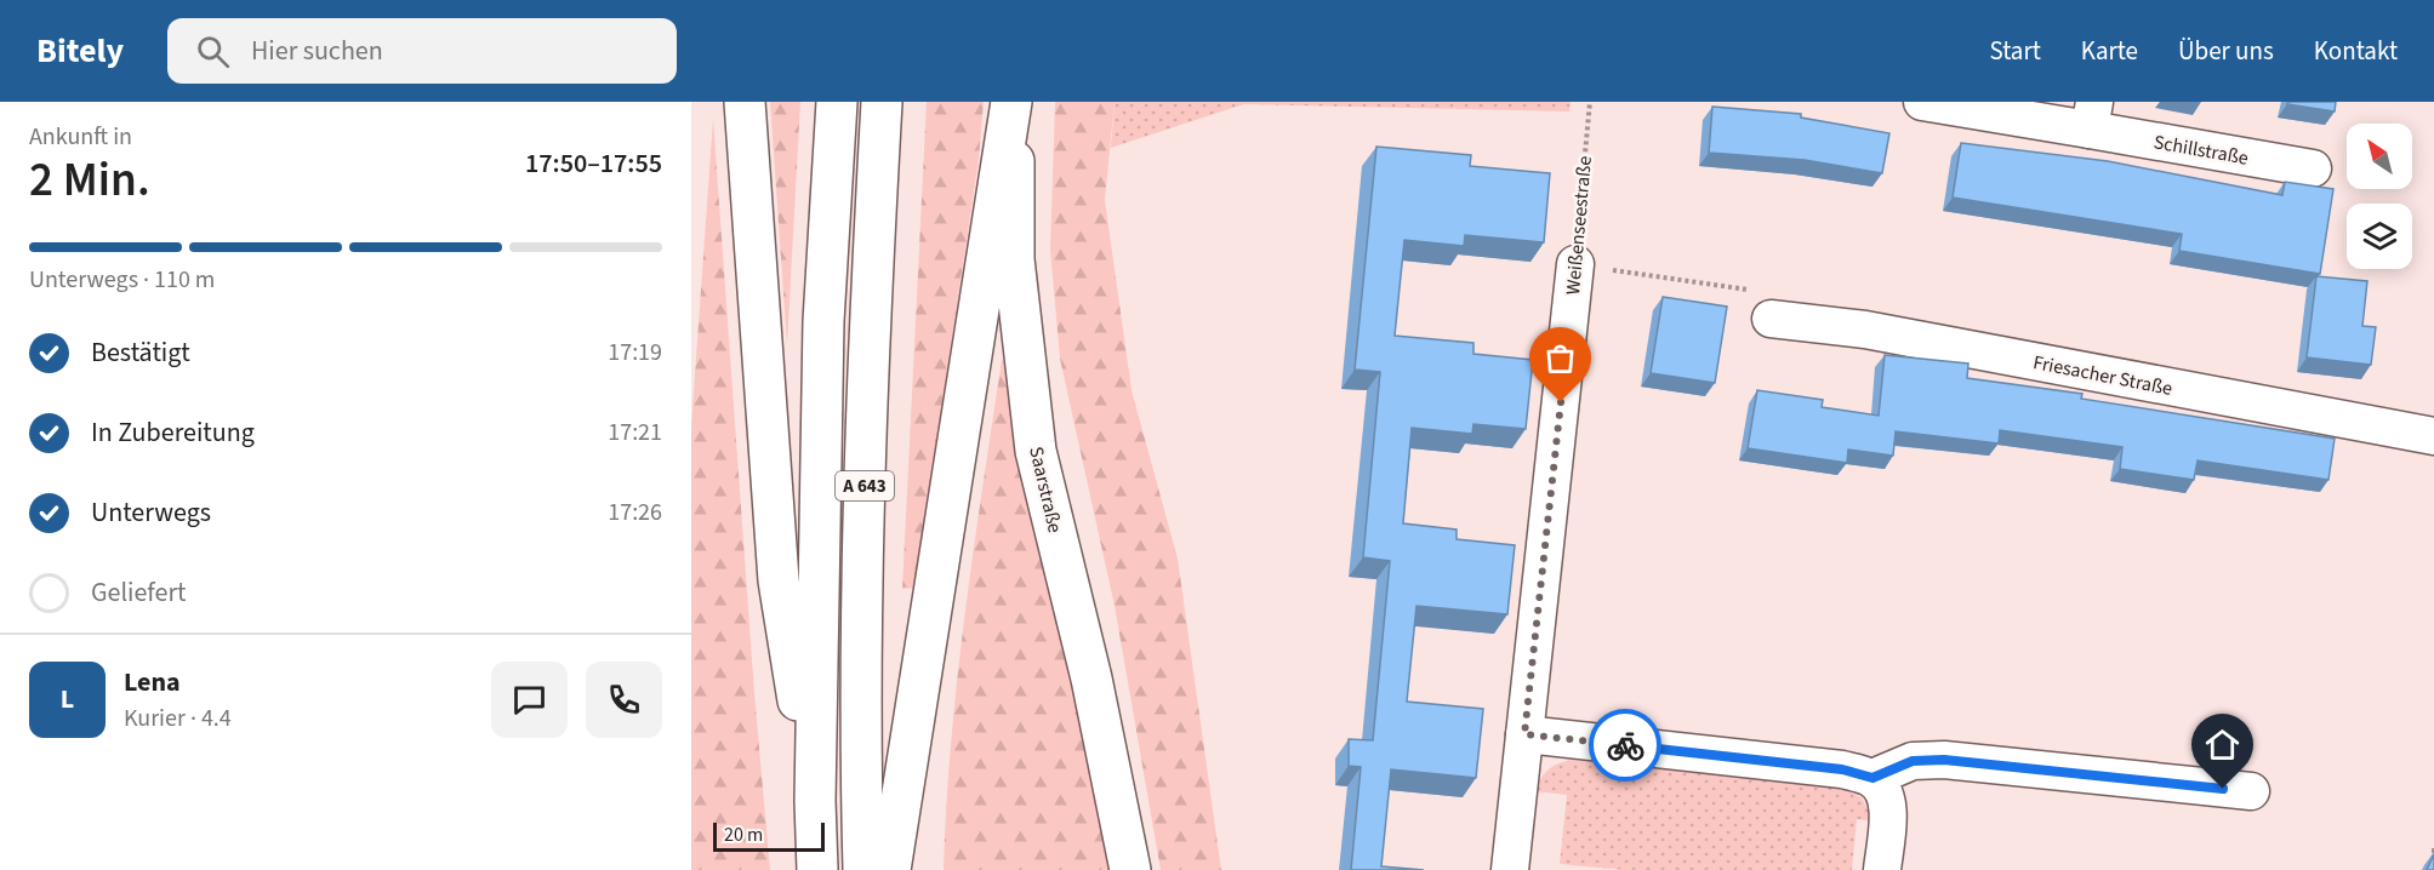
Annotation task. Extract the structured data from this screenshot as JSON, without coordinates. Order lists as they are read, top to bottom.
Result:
{
  "streets": {
    "main road": ["A 643", "Saarstraße"],
    "street": ["Schillstraße", "Weißenseestraße", "Friesacher Straße"]
  },
  "scale_bar": "20 m",
  "north": "top left",
  "page": {
    "header": "Bitely",
    "search": "Hier suchen",
    "nav": [
      "Start",
      "Karte",
      "Über uns",
      "Kontakt"
    ],
    "heading": ["2 Min.", "Ankunft in", "17:50–17:55"],
    "panel": ["Lena", "Kurier · 4.4"],
    "bar": "Unterwegs · 110 m",
    "list": [
      ["Bestätigt", "17:19"],
      ["In Zubereitung", "17:21"],
      ["Unterwegs", "17:26"],
      "Geliefert"
    ],
    "round": "L",
    "scale": "20 m"
  }
}
